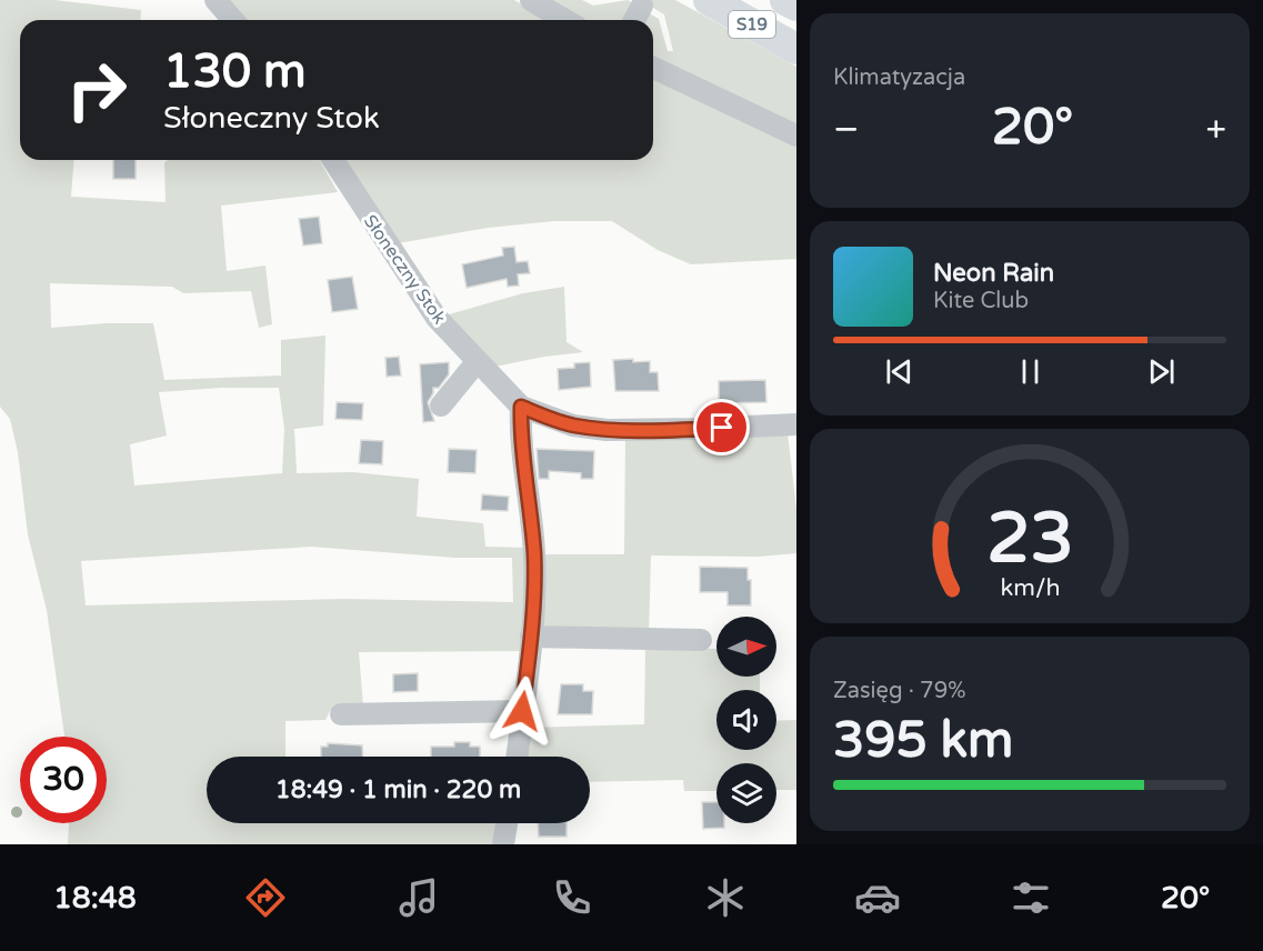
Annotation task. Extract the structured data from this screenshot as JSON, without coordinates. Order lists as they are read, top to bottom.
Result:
{
  "streets": {
    "highway": ["S19"],
    "street": ["Słoneczny Stok"]
  },
  "north": "right",
  "page": {
    "tile": [
      "Klimatyzacja",
      ["Zasięg · 79%", "395 km"]
    ],
    "turn": ["130 m", "Słoneczny Stok"],
    "heat": ["−", "20°", "+"],
    "song": ["Neon Rain", "Kite Club"],
    "limit": "30",
    "trip": "18:49 · 1 min · 220 m",
    "tabs": ["18:48", "20°"],
    "gauge": ["23", "km/h"]
  }
}
